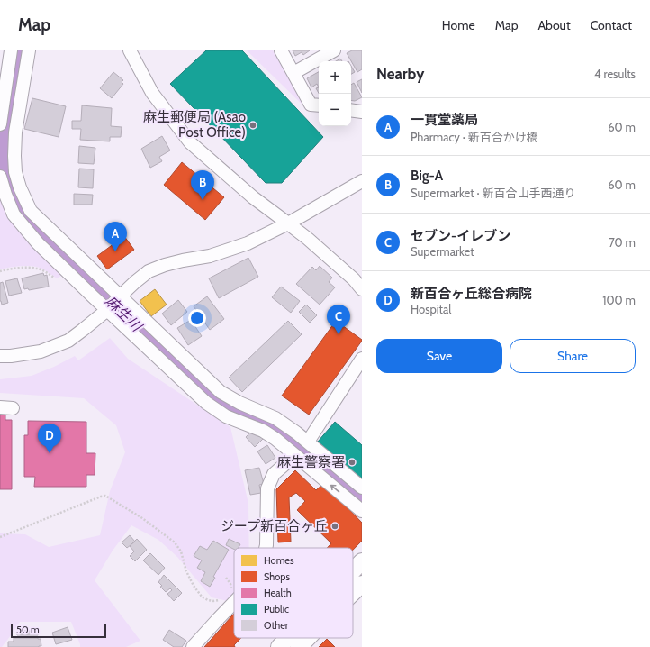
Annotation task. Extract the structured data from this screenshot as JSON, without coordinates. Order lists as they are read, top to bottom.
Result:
{
  "water": ["麻生川"],
  "places": ["麻生郵便局 (Asao Post Office)", "麻生警察署", "ジープ新百合ヶ丘"],
  "legend": [
    "Homes",
    "Shops",
    "Health",
    "Public",
    "Other"
  ],
  "scale_bar": "50 m",
  "page": {
    "header": "Map",
    "nav": [
      "Home",
      "Map",
      "About",
      "Contact"
    ],
    "heading": ["Nearby", "4 results"],
    "map_buttons": ["+", "−"],
    "list": [
      {
        "mark": "A",
        "name": "一貫堂薬局",
        "note": "Pharmacy · 新百合かけ橋",
        "value": "60 m"
      },
      {
        "mark": "B",
        "name": "Big-A",
        "note": "Supermarket · 新百合山手西通り",
        "value": "60 m"
      },
      {
        "mark": "C",
        "name": "セブン-イレブン",
        "note": "Supermarket",
        "value": "70 m"
      },
      {
        "mark": "D",
        "name": "新百合ヶ丘総合病院",
        "note": "Hospital",
        "value": "100 m"
      }
    ],
    "pins": [
      "B",
      "A",
      "C",
      "D"
    ],
    "buttons": ["Save", "Share"],
    "scale": "50 m"
  }
}
